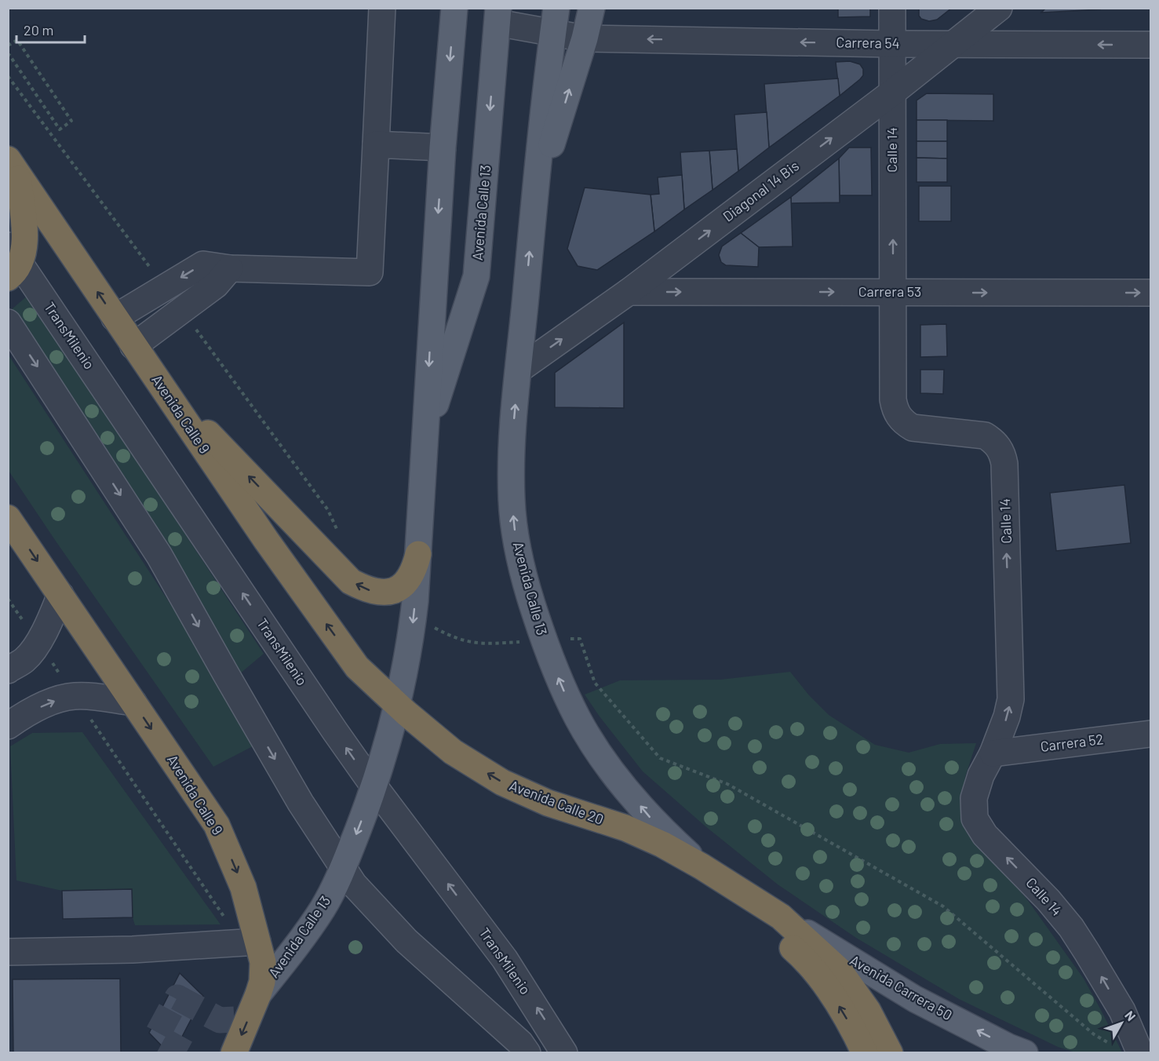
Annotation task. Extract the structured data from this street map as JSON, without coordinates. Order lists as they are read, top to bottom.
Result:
{
  "streets": {
    "highway": ["Avenida Calle 9", "Avenida Calle 20"],
    "main road": ["Avenida Calle 13", "Avenida Carrera 50"],
    "street": [
      "Carrera 54",
      "Calle 14",
      "Diagonal 14 Bis",
      "Carrera 53",
      "TransMilenio",
      "Carrera 52"
    ]
  },
  "crossings": [
    ["Carrera 54", "Calle 14"],
    ["Carrera 54", "Diagonal 14 Bis"],
    ["Carrera 54", "Avenida Calle 13"],
    ["Calle 14", "Diagonal 14 Bis"],
    ["Calle 14", "Carrera 53"],
    ["Calle 14", "Carrera 52"],
    ["Diagonal 14 Bis", "Avenida Calle 13"],
    ["Diagonal 14 Bis", "Carrera 53"],
    ["Avenida Calle 13", "TransMilenio"],
    ["Avenida Calle 13", "Avenida Calle 9"],
    ["Avenida Calle 13", "Avenida Calle 20"],
    ["Avenida Calle 9", "Avenida Calle 20"],
    ["Avenida Calle 20", "Avenida Carrera 50"]
  ],
  "one_way": [
    "Carrera 54",
    "Calle 14",
    "Diagonal 14 Bis",
    "Carrera 53",
    "Avenida Carrera 50"
  ],
  "scale_bar": "20 m",
  "north": "top right"
}
